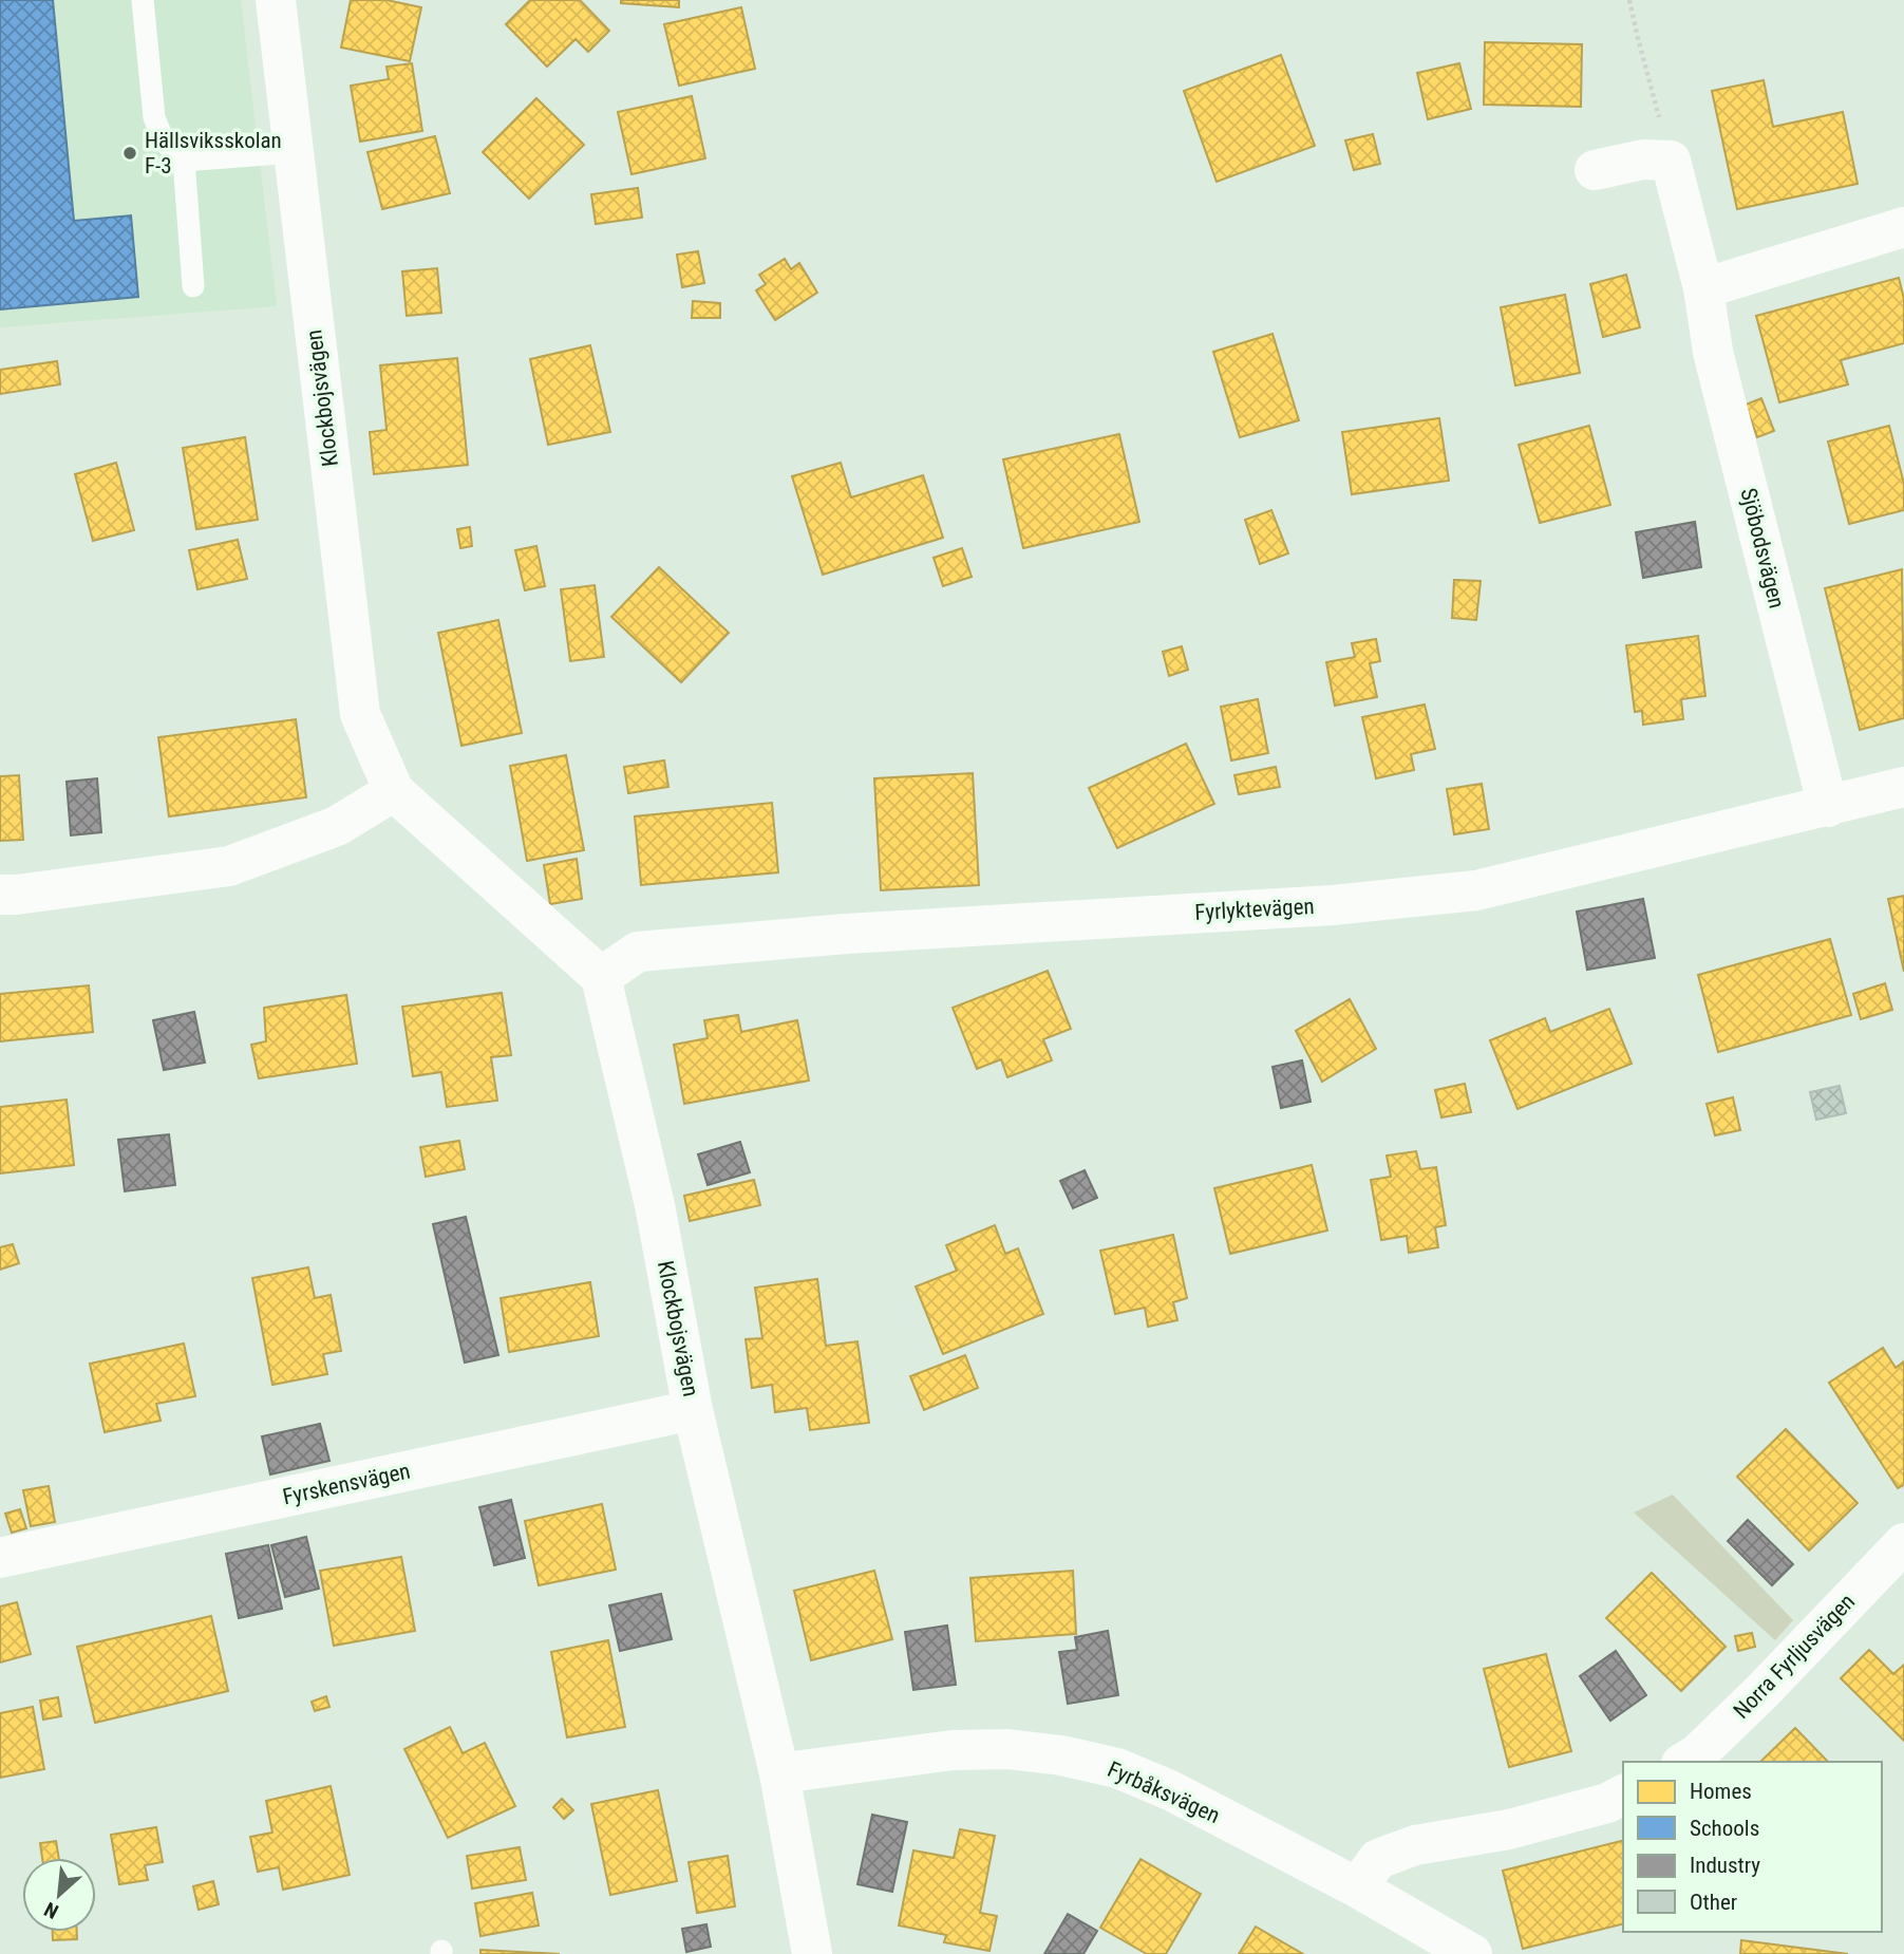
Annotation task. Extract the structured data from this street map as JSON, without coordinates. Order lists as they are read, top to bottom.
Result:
{
  "streets": {
    "street": [
      "Klockbojsvägen",
      "Sjöbodsvägen",
      "Fyrlyktevägen",
      "Fyrskensvägen",
      "Norra Fyrljusvägen",
      "Fyrbåksvägen"
    ]
  },
  "crossings": [
    ["Klockbojsvägen", "Fyrlyktevägen"],
    ["Klockbojsvägen", "Fyrskensvägen"],
    ["Klockbojsvägen", "Fyrbåksvägen"],
    ["Sjöbodsvägen", "Fyrlyktevägen"]
  ],
  "places": ["Hällsviksskolan F-3"],
  "legend": [
    "Homes",
    "Schools",
    "Industry",
    "Other"
  ],
  "north": "bottom left"
}
